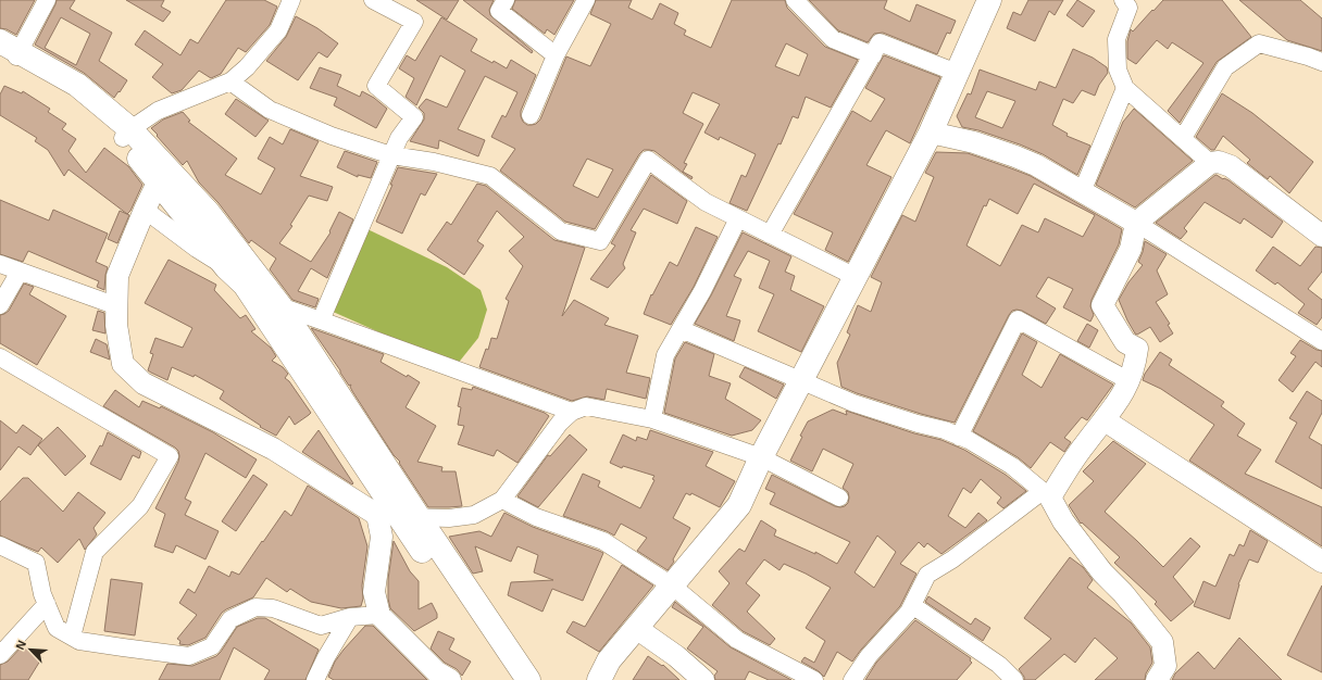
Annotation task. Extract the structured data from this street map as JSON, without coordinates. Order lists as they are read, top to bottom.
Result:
{
  "north": "top left"
}
